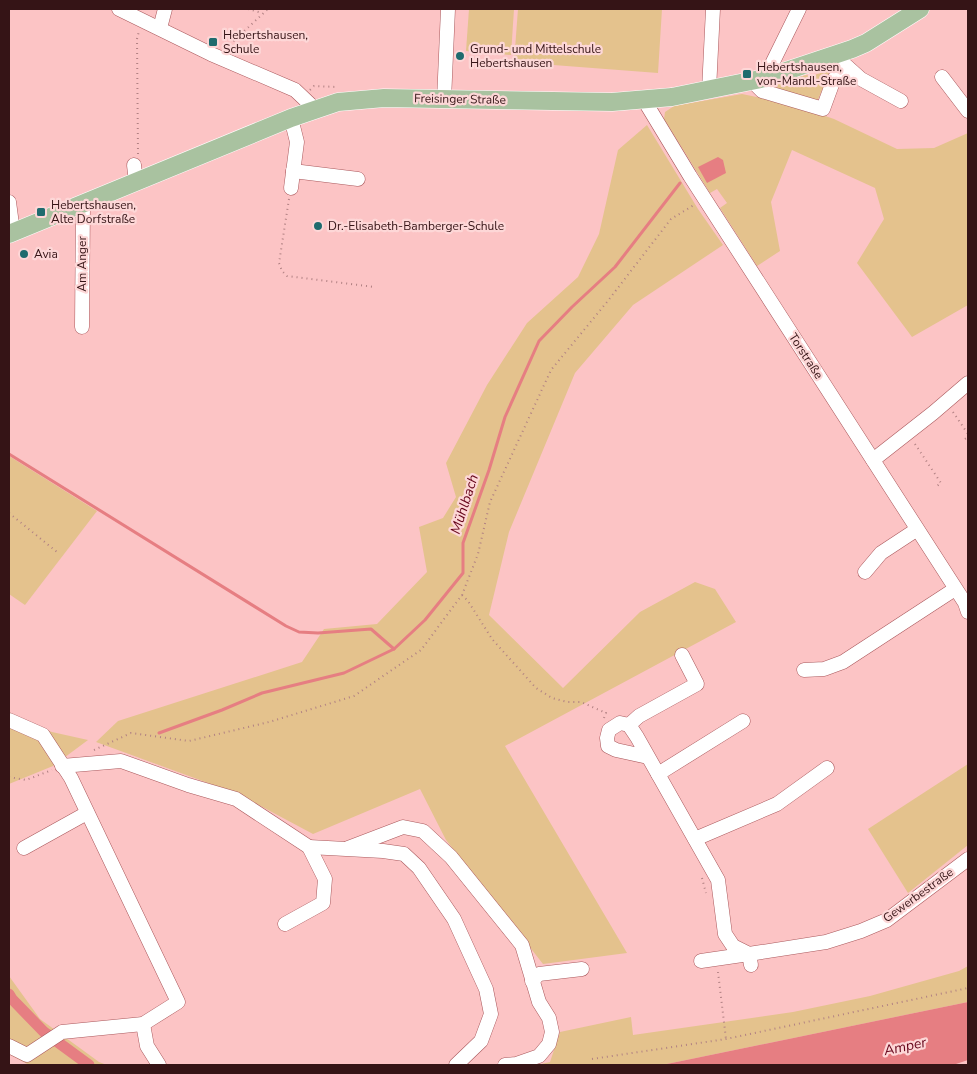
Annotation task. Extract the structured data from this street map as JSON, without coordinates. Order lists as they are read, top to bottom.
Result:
{
  "streets": {
    "main road": ["Freisinger Straße"],
    "street": ["Am Anger", "Torstraße", "Gewerbestraße"]
  },
  "crossings": [
    ["Freisinger Straße", "Am Anger"],
    ["Freisinger Straße", "Torstraße"]
  ],
  "water": ["Mühlbach", "Amper"],
  "places": {
    "transit": ["Hebertshausen, Schule", "Hebertshausen, von-Mandl-Straße", "Hebertshausen, Alte Dorfstraße"],
    "other": ["Grund- und Mittelschule Hebertshausen", "Dr.-Elisabeth-Bamberger-Schule", "Avia"]
  }
}
